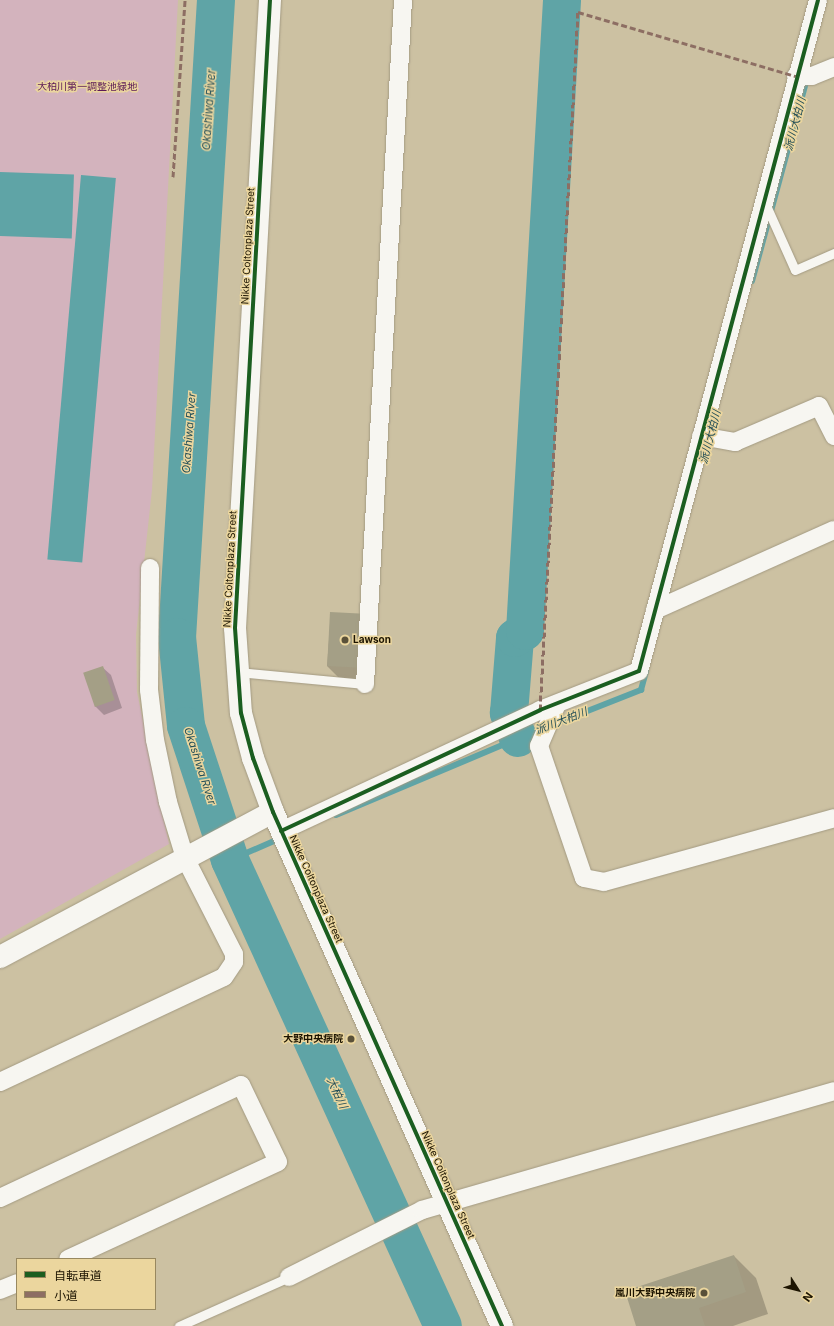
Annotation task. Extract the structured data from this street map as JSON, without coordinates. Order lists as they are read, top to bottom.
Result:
{
  "streets": {
    "street": ["Nikke Coltonplaza Street"]
  },
  "water": ["Okashiwa River", "派川大柏川", "大柏川"],
  "parks": ["大柏川第一調整池緑地"],
  "places": ["Lawson", "大野中央病院", "嵐川大野中央病院"],
  "legend": ["自転車道", "小道"],
  "north": "bottom right"
}
